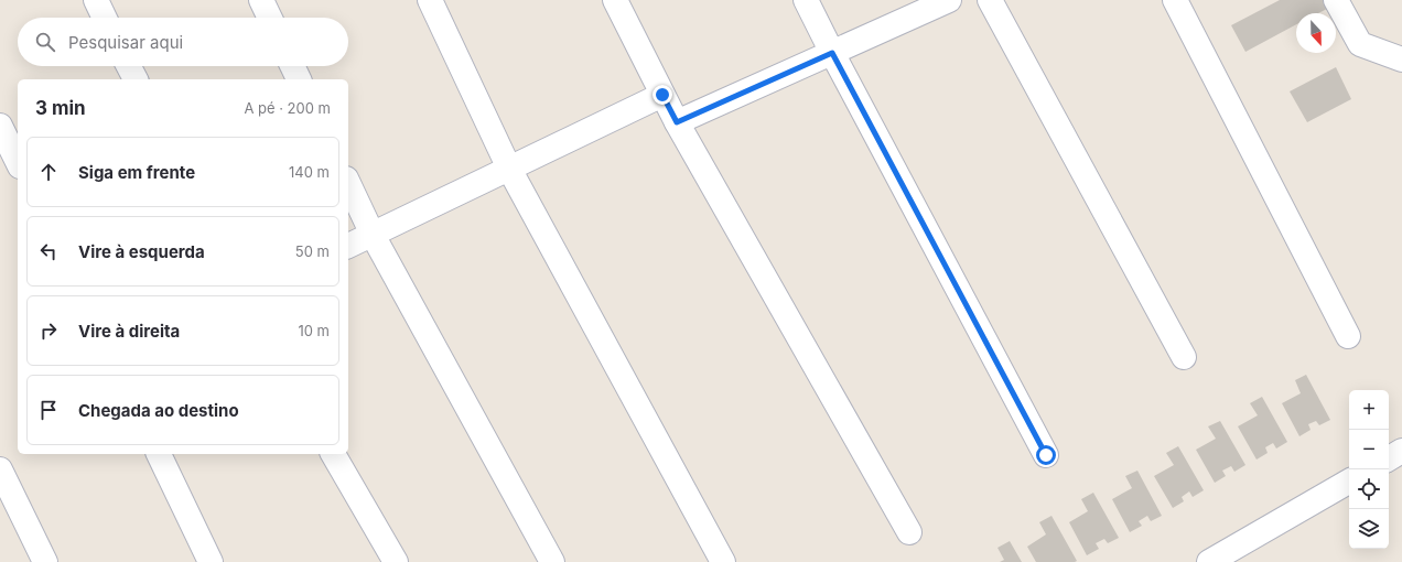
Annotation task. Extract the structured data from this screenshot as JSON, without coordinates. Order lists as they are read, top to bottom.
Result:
{
  "north": "bottom",
  "page": {
    "search": "Pesquisar aqui",
    "heading": ["3 min", "A pé · 200 m"],
    "list": [
      ["Siga em frente", "140 m"],
      ["Vire à esquerda", "50 m"],
      ["Vire à direita", "10 m"],
      "Chegada ao destino"
    ],
    "map_buttons": ["+", "−"]
  }
}
